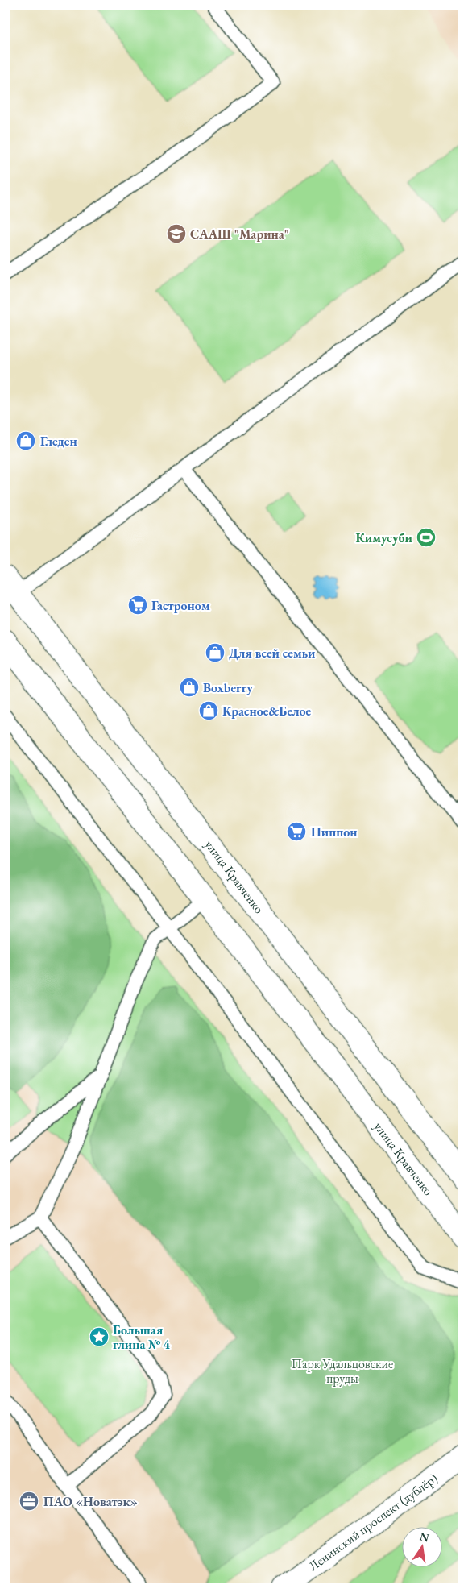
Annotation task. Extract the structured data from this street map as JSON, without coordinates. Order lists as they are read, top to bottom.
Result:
{
  "streets": {
    "street": ["улица Кравченко", "Ленинский проспект (дублёр)"]
  },
  "parks": ["Парк Удальцовские пруды"],
  "places": {
    "school or university": ["СААШ \"Марина\""],
    "shop": [
      "Гледен",
      "Для всей семьи",
      "Boxberry",
      "Красное&Белое"
    ],
    "sports": ["Кимусуби"],
    "supermarket": ["Гастроном", "Ниппон"],
    "place": ["Большая глина № 4"],
    "office": ["ПАО «Новатэк»"]
  },
  "north": "top"
}
